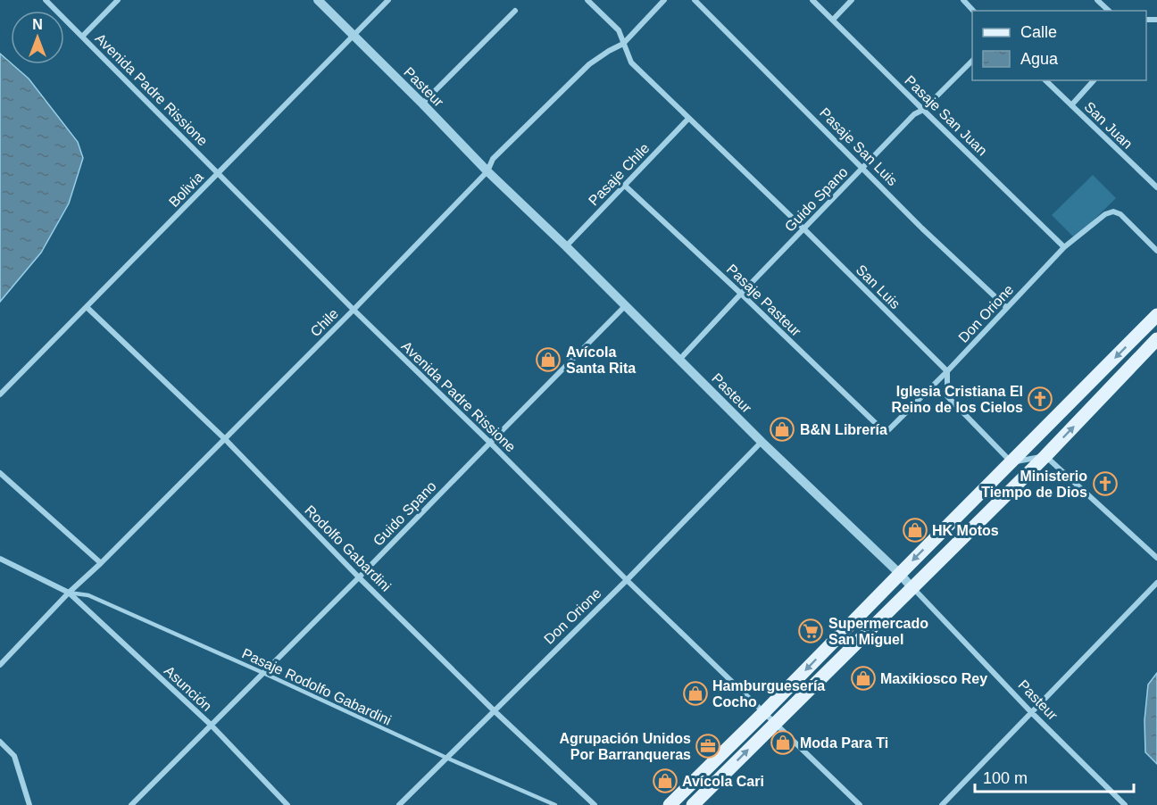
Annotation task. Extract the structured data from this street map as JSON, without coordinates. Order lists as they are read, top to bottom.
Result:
{
  "streets": {
    "street": [
      "Pasteur",
      "Avenida Padre Rissione",
      "Pasaje San Juan",
      "San Juan",
      "Pasaje San Luis",
      "Pasaje Chile",
      "Bolivia",
      "Guido Spano",
      "San Luis",
      "Pasaje Pasteur",
      "Don Orione",
      "Chile",
      "Rodolfo Gabardini",
      "Asunción"
    ],
    "lane": ["Pasaje Rodolfo Gabardini"]
  },
  "crossings": [
    ["Pasteur", "Pasaje Chile"],
    ["Pasteur", "Bolivia"],
    ["Pasteur", "Guido Spano"],
    ["Pasteur", "Don Orione"],
    ["Pasteur", "Chile"],
    ["Avenida Padre Rissione", "Bolivia"],
    ["Avenida Padre Rissione", "Guido Spano"],
    ["Avenida Padre Rissione", "Don Orione"],
    ["Avenida Padre Rissione", "Chile"],
    ["Pasaje San Juan", "Guido Spano"],
    ["Pasaje San Juan", "Don Orione"],
    ["Pasaje San Luis", "Guido Spano"],
    ["Pasaje San Luis", "Don Orione"],
    ["Pasaje Chile", "San Luis"],
    ["Pasaje Chile", "Pasaje Pasteur"],
    ["Bolivia", "Rodolfo Gabardini"],
    ["Guido Spano", "San Luis"],
    ["Guido Spano", "Pasaje Pasteur"],
    ["Guido Spano", "Rodolfo Gabardini"],
    ["Guido Spano", "Pasaje Rodolfo Gabardini"],
    ["Guido Spano", "Asunción"],
    ["San Luis", "Don Orione"],
    ["San Luis", "Chile"],
    ["Pasaje Pasteur", "Don Orione"],
    ["Don Orione", "Rodolfo Gabardini"],
    ["Don Orione", "Pasaje Rodolfo Gabardini"],
    ["Chile", "Rodolfo Gabardini"],
    ["Chile", "Pasaje Rodolfo Gabardini"],
    ["Chile", "Asunción"],
    ["Pasaje Rodolfo Gabardini", "Asunción"]
  ],
  "places": {
    "shop": [
      "Avícola Santa Rita",
      "B&N Librería",
      "HK Motos",
      "Maxikiosco Rey",
      "Hamburguesería Cocho",
      "Moda Para Ti",
      "Avícola Cari"
    ],
    "church": ["Iglesia Cristiana El Reino de los Cielos", "Ministerio Tiempo de Dios"],
    "supermarket": ["Supermercado San Miguel"],
    "office": ["Agrupación Unidos Por Barranqueras"]
  },
  "legend": ["Calle", "Agua"],
  "scale_bar": "100 m",
  "north": "top"
}
